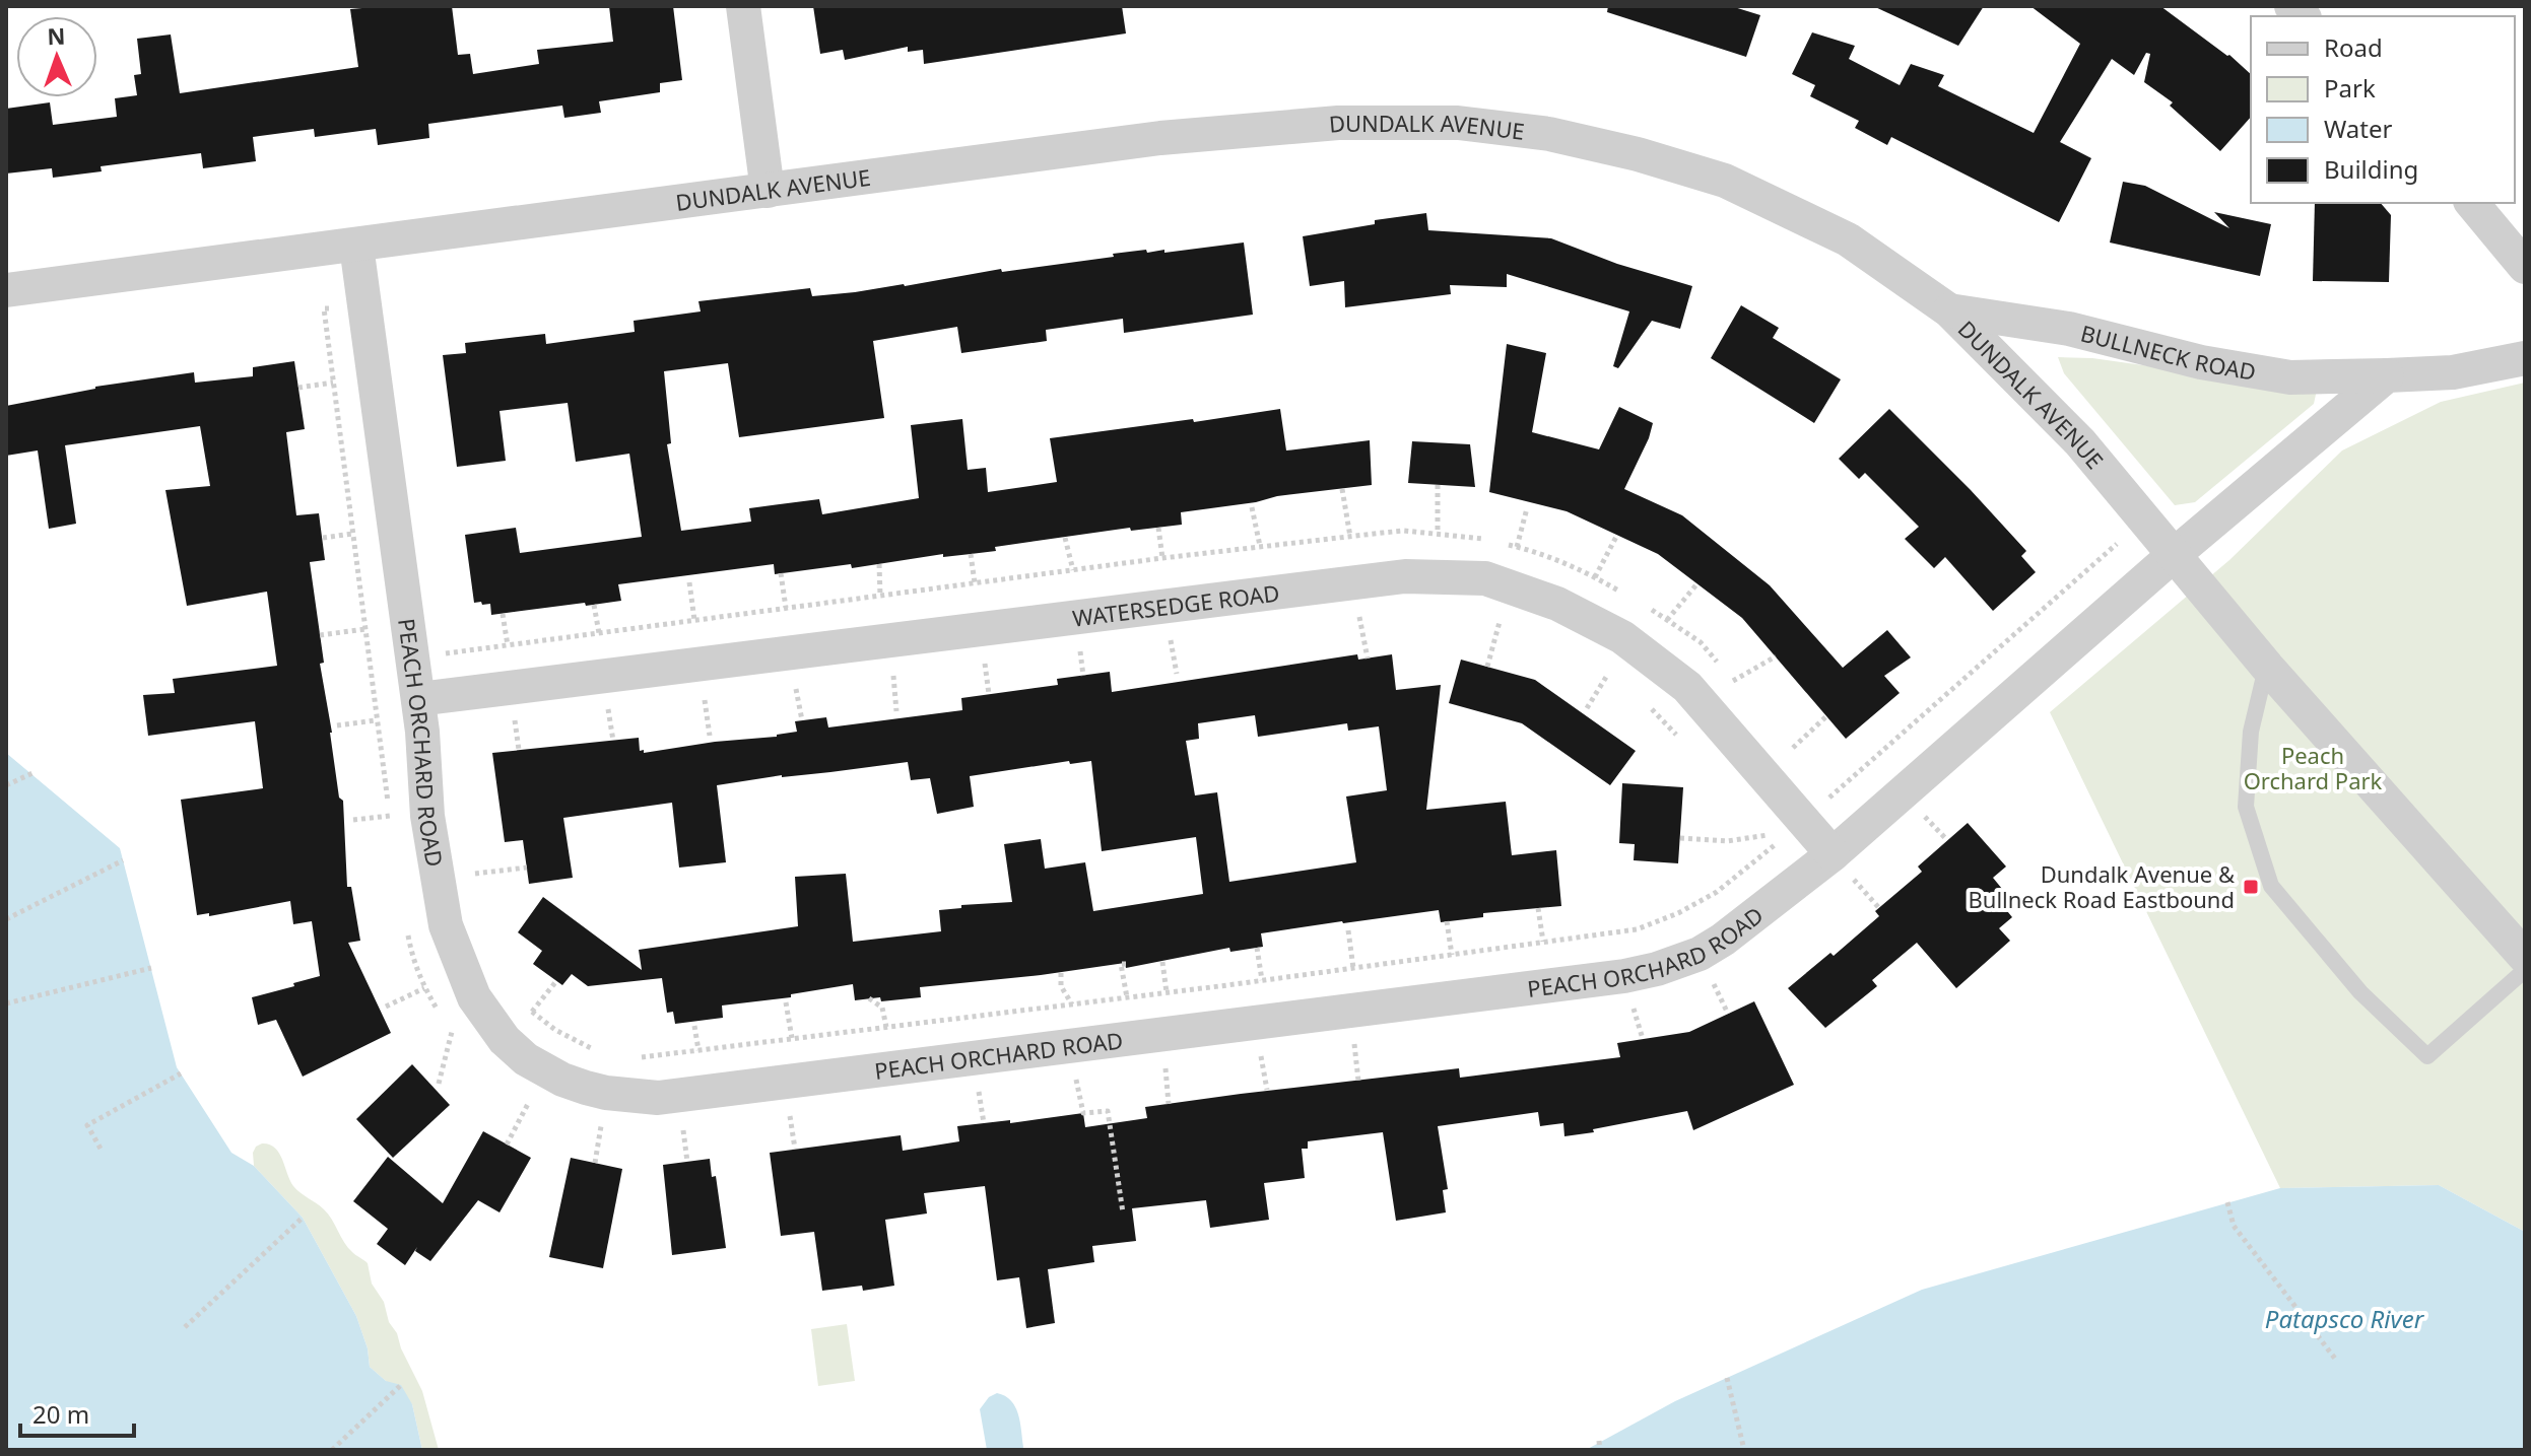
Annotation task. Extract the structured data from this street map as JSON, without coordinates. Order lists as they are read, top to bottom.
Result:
{
  "streets": {
    "street": [
      "DUNDALK AVENUE",
      "BULLNECK ROAD",
      "WATERSEDGE ROAD",
      "PEACH ORCHARD ROAD"
    ]
  },
  "crossings": [
    ["DUNDALK AVENUE", "BULLNECK ROAD"],
    ["DUNDALK AVENUE", "PEACH ORCHARD ROAD"],
    ["WATERSEDGE ROAD", "PEACH ORCHARD ROAD"]
  ],
  "water": ["Patapsco River"],
  "parks": ["Peach Orchard Park"],
  "places": {
    "transit": ["Dundalk Avenue & Bullneck Road Eastbound"]
  },
  "legend": [
    "Road",
    "Park",
    "Water",
    "Building"
  ],
  "scale_bar": "20 m",
  "north": "top"
}
